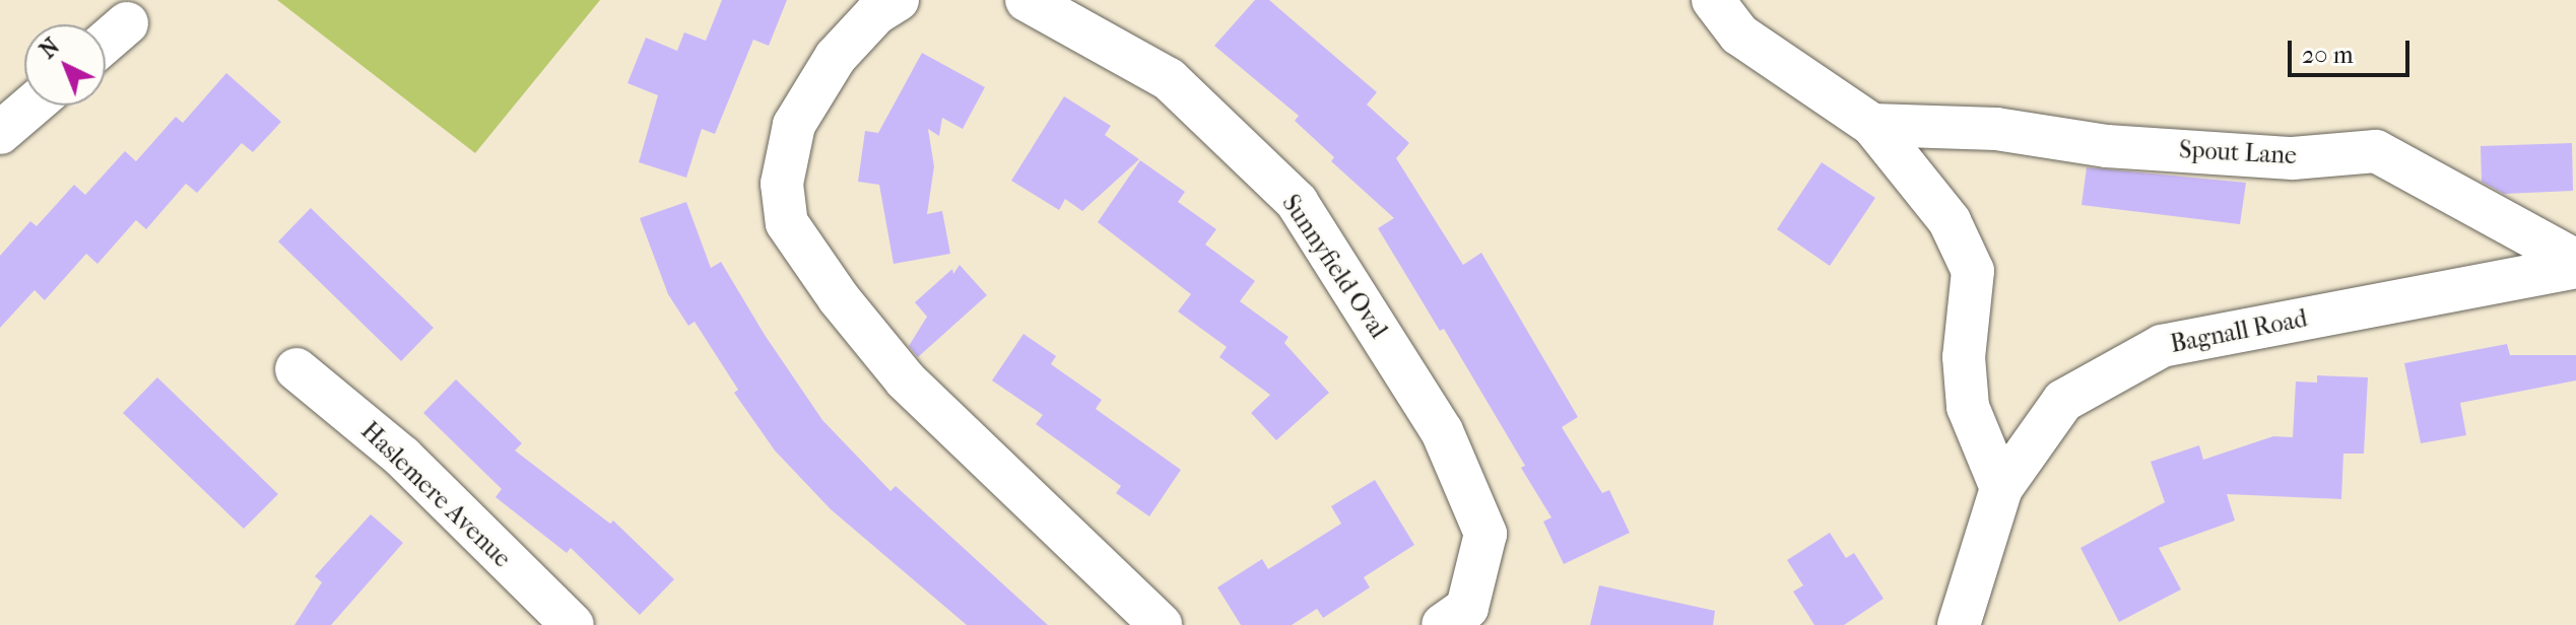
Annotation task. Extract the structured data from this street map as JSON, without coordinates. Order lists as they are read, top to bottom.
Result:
{
  "streets": {
    "street": [
      "Spout Lane",
      "Sunnyfield Oval",
      "Bagnall Road",
      "Haslemere Avenue"
    ]
  },
  "crossings": [
    ["Spout Lane", "Bagnall Road"]
  ],
  "scale_bar": "20 m",
  "north": "top left"
}
